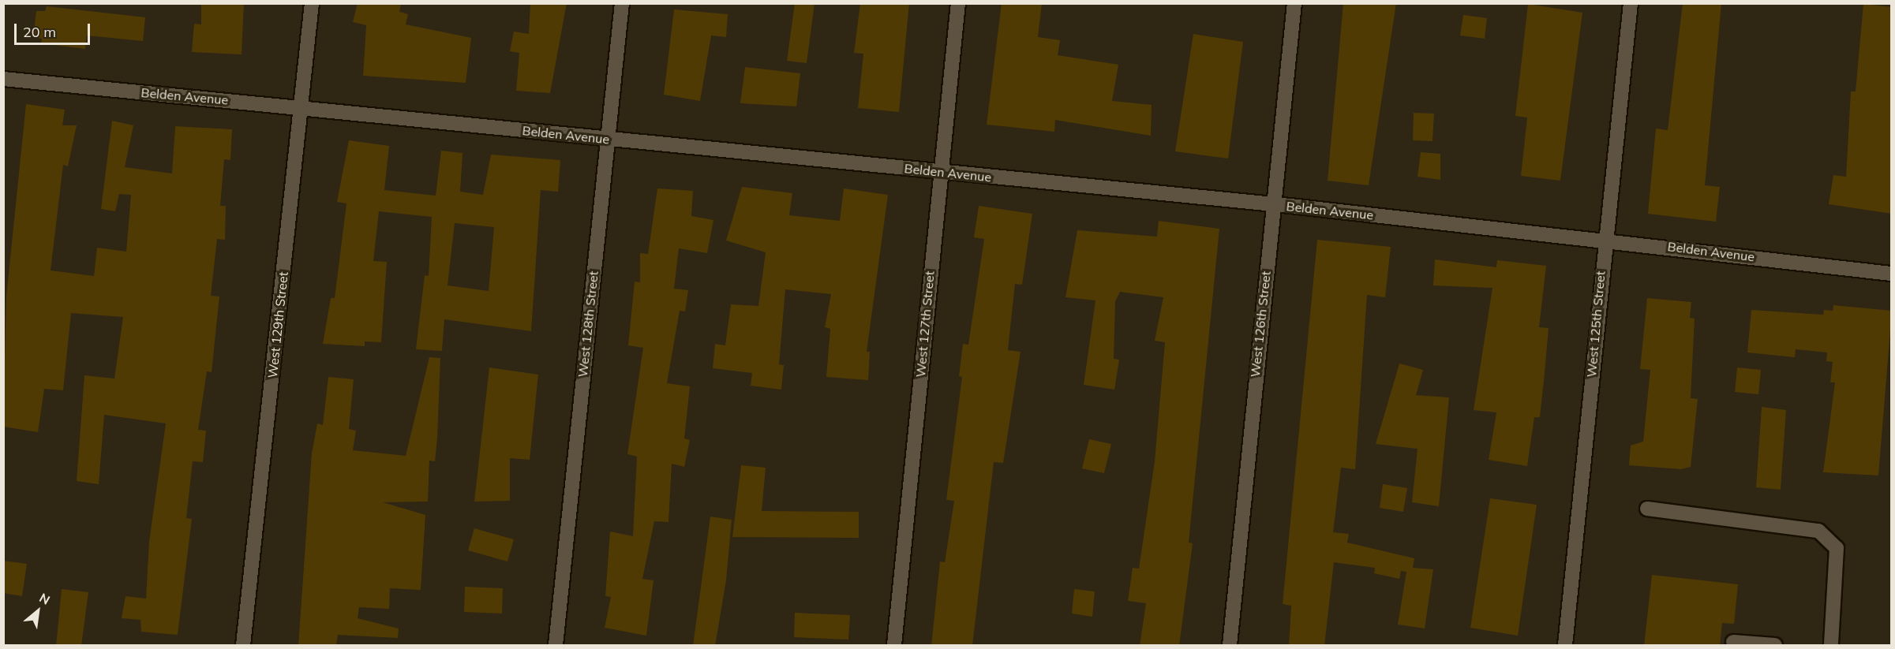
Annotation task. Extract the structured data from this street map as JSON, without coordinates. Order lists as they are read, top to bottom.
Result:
{
  "streets": {
    "street": [
      "Belden Avenue",
      "West 128th Street",
      "West 127th Street",
      "West 126th Street",
      "West 125th Street",
      "West 129th Street"
    ]
  },
  "crossings": [
    ["Belden Avenue", "West 128th Street"],
    ["Belden Avenue", "West 127th Street"],
    ["Belden Avenue", "West 126th Street"],
    ["Belden Avenue", "West 125th Street"],
    ["Belden Avenue", "West 129th Street"]
  ],
  "scale_bar": "20 m",
  "north": "top right"
}
